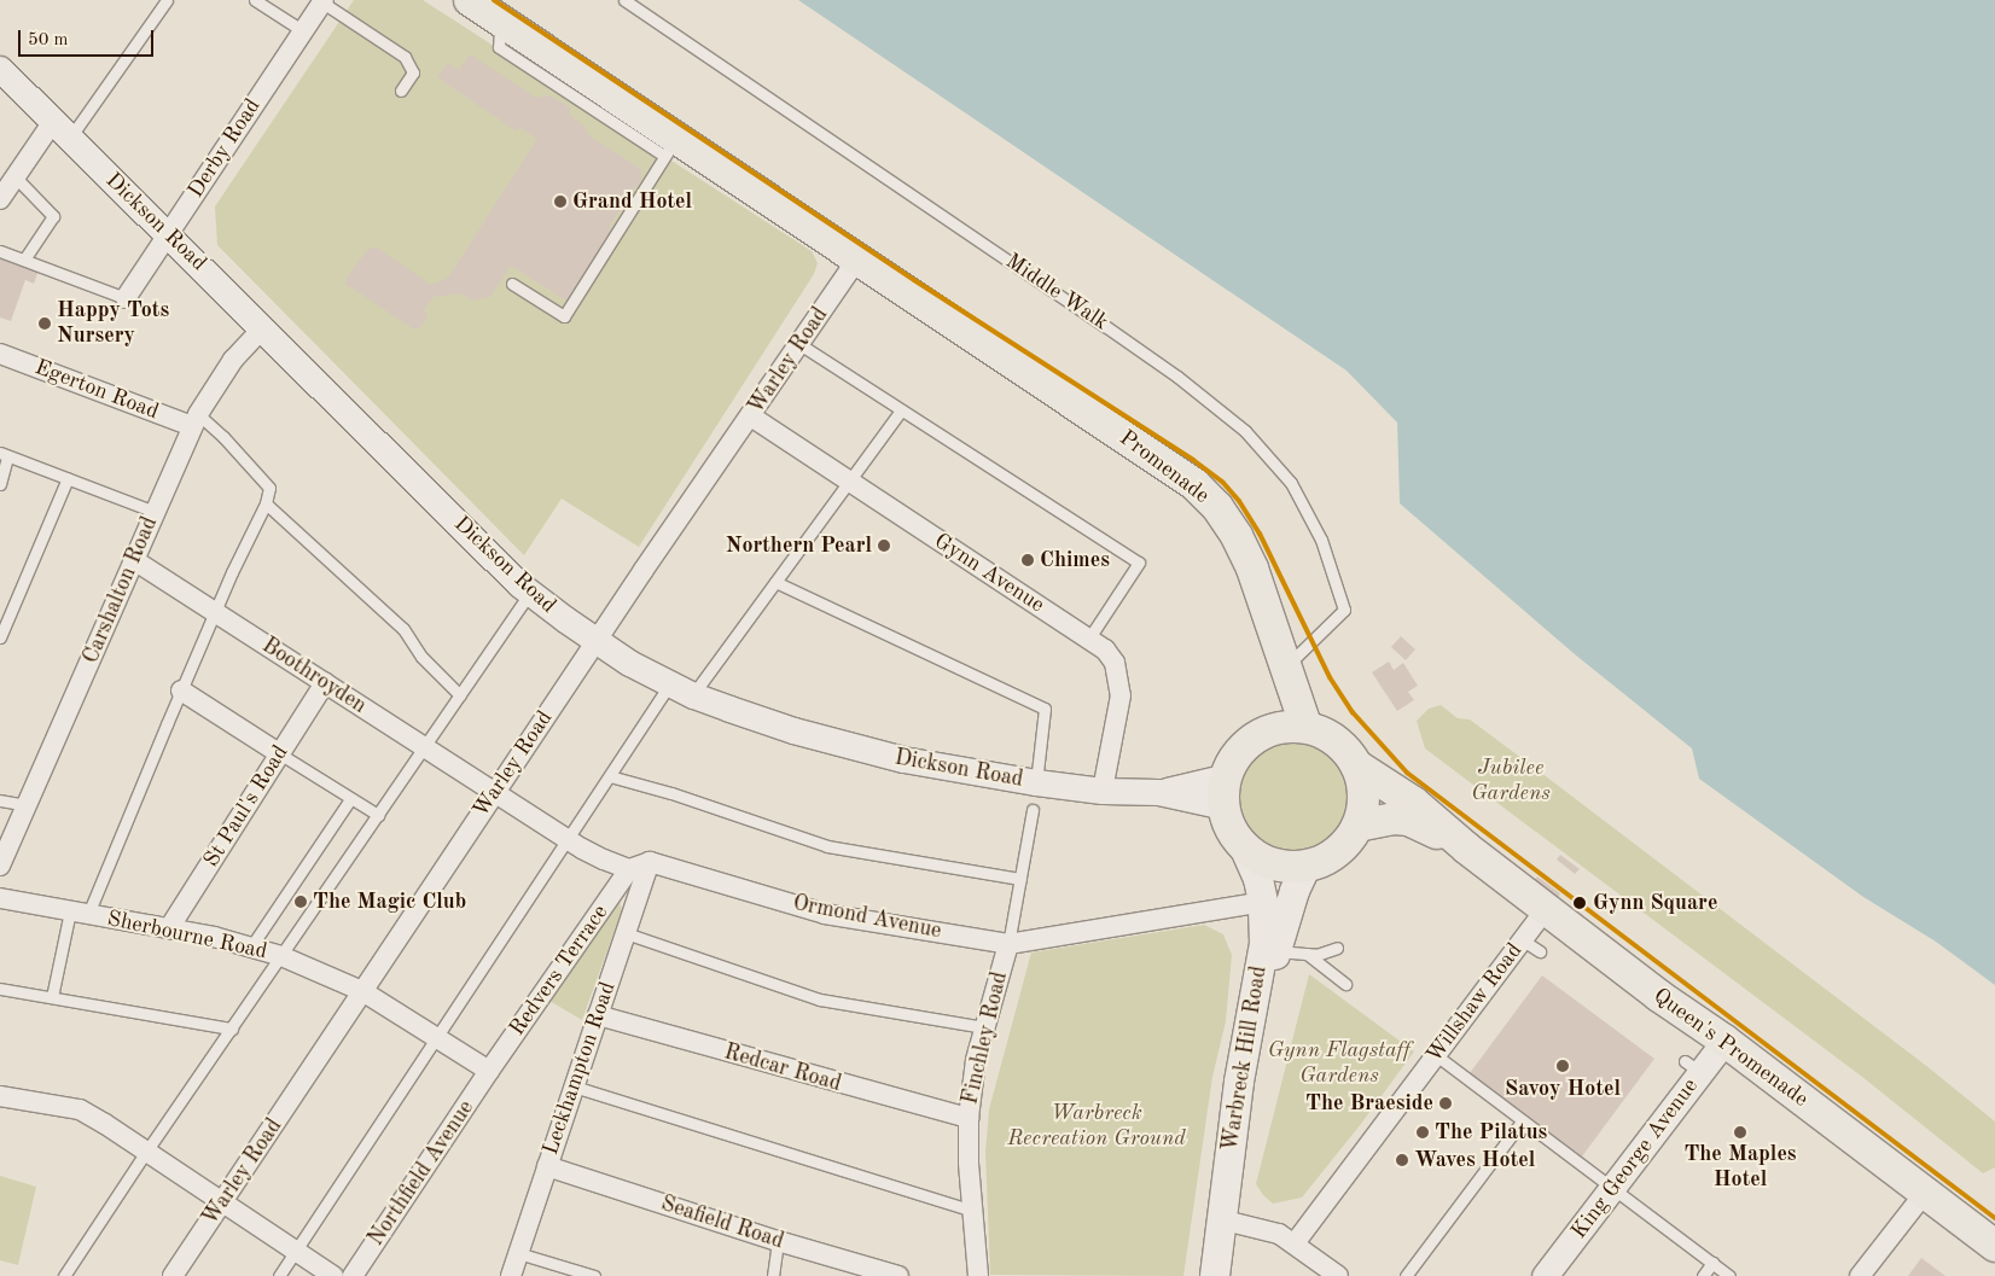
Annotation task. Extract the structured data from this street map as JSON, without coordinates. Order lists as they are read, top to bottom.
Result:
{
  "streets": {
    "main road": ["Promenade", "Queen's Promenade", "Warbreck Hill Road"],
    "street": [
      "Derby Road",
      "Dickson Road",
      "Warley Road",
      "Egerton Road",
      "Gynn Avenue",
      "Carshalton Road",
      "Boothroyden",
      "St Paul's Road",
      "Ormond Avenue",
      "Sherbourne Road",
      "Redvers Terrace",
      "Willshaw Road",
      "Finchley Road",
      "Leckhampton Road",
      "Redcar Road",
      "King George Avenue",
      "Northfield Avenue",
      "Seafield Road"
    ],
    "lane": ["Middle Walk"]
  },
  "crossings": [
    ["Derby Road", "Dickson Road"],
    ["Dickson Road", "Warley Road"],
    ["Dickson Road", "Promenade"],
    ["Dickson Road", "Gynn Avenue"],
    ["Dickson Road", "Carshalton Road"],
    ["Dickson Road", "Queen's Promenade"],
    ["Dickson Road", "Warbreck Hill Road"],
    ["Middle Walk", "Promenade"],
    ["Warley Road", "Promenade"],
    ["Warley Road", "Gynn Avenue"],
    ["Warley Road", "Boothroyden"],
    ["Warley Road", "Sherbourne Road"],
    ["Egerton Road", "Carshalton Road"],
    ["Promenade", "Queen's Promenade"],
    ["Promenade", "Warbreck Hill Road"],
    ["Carshalton Road", "Boothroyden"],
    ["Boothroyden", "St Paul's Road"],
    ["St Paul's Road", "Sherbourne Road"],
    ["Ormond Avenue", "Finchley Road"],
    ["Ormond Avenue", "Warbreck Hill Road"],
    ["Ormond Avenue", "Leckhampton Road"],
    ["Sherbourne Road", "Redvers Terrace"],
    ["Sherbourne Road", "Northfield Avenue"],
    ["Redvers Terrace", "Northfield Avenue"],
    ["Willshaw Road", "Queen's Promenade"],
    ["Finchley Road", "Redcar Road"],
    ["Queen's Promenade", "Warbreck Hill Road"],
    ["Queen's Promenade", "King George Avenue"],
    ["Leckhampton Road", "Redcar Road"],
    ["Leckhampton Road", "Seafield Road"]
  ],
  "parks": ["Jubilee Gardens", "Gynn Flagstaff Gardens", "Warbreck Recreation Ground"],
  "places": [
    "Grand Hotel",
    "Happy Tots Nursery",
    "Northern Pearl",
    "Chimes",
    "The Magic Club",
    "Gynn Square",
    "Savoy Hotel",
    "The Braeside",
    "The Pilatus",
    "The Maples Hotel",
    "Waves Hotel"
  ],
  "scale_bar": "50 m"
}
